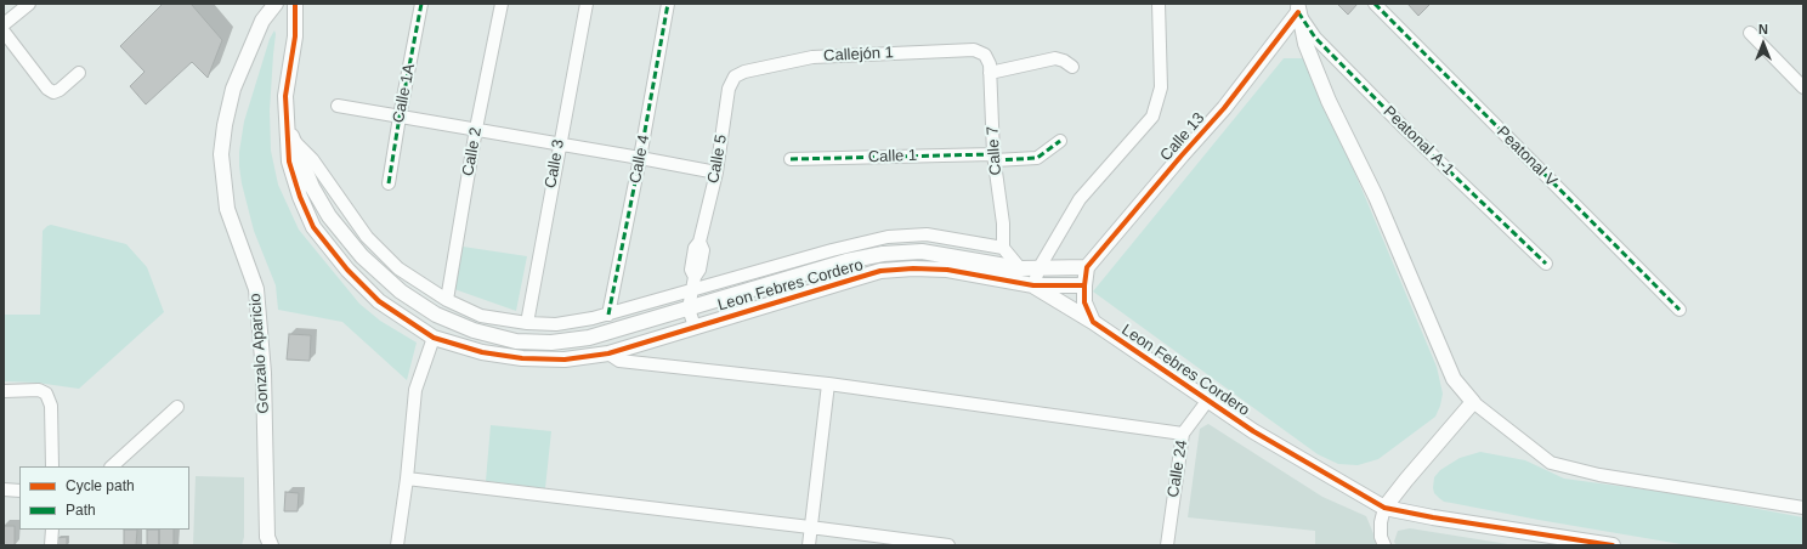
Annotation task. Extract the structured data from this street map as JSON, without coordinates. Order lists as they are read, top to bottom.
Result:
{
  "streets": {
    "street": [
      "Callejón 1",
      "Calle 1A",
      "Calle 13",
      "Peatonal A-1",
      "Calle 7",
      "Calle 2",
      "Calle 1",
      "Peatonal V",
      "Calle 4",
      "Calle 5",
      "Calle 3",
      "Leon Febres Cordero",
      "Gonzalo Aparicio",
      "Calle 24"
    ]
  },
  "crossings": [
    ["Callejón 1", "Calle 7"],
    ["Callejón 1", "Calle 5"],
    ["Calle 13", "Peatonal A-1"],
    ["Calle 13", "Leon Febres Cordero"],
    ["Calle 7", "Calle 1"],
    ["Calle 5", "Leon Febres Cordero"],
    ["Leon Febres Cordero", "Calle 24"]
  ],
  "legend": ["Cycle path", "Path"],
  "north": "top"
}
